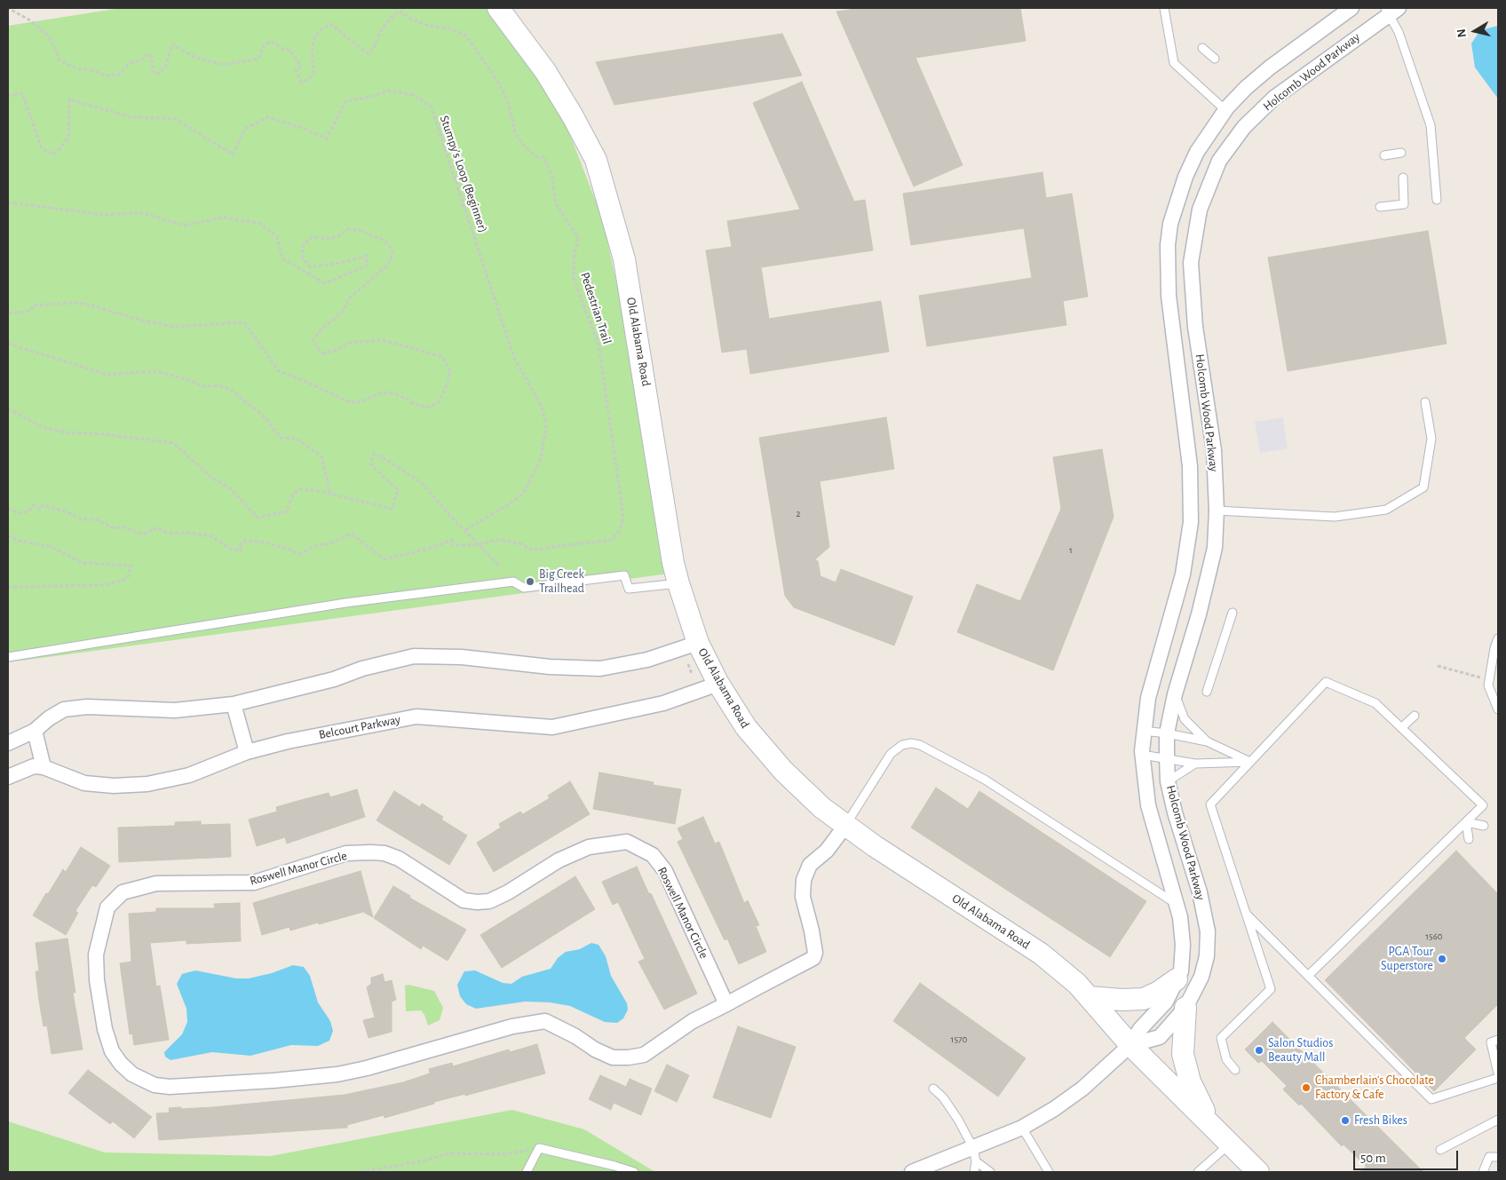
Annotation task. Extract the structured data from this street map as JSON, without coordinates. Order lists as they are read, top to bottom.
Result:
{
  "streets": {
    "main road": ["Old Alabama Road"],
    "street": ["Holcomb Wood Parkway", "Belcourt Parkway", "Roswell Manor Circle"],
    "path": ["Stumpy's Loop (Beginner)", "Pedestrian Trail"]
  },
  "crossings": [
    ["Holcomb Wood Parkway", "Old Alabama Road"],
    ["Old Alabama Road", "Belcourt Parkway"],
    ["Old Alabama Road", "Roswell Manor Circle"]
  ],
  "places": [
    "Big Creek Trailhead",
    "PGA Tour Superstore",
    "Salon Studios Beauty Mall",
    "Chamberlain's Chocolate Factory & Cafe",
    "Fresh Bikes"
  ],
  "house_numbers": [
    "2",
    "1",
    "1560",
    "1570"
  ],
  "scale_bar": "50 m",
  "north": "left"
}
